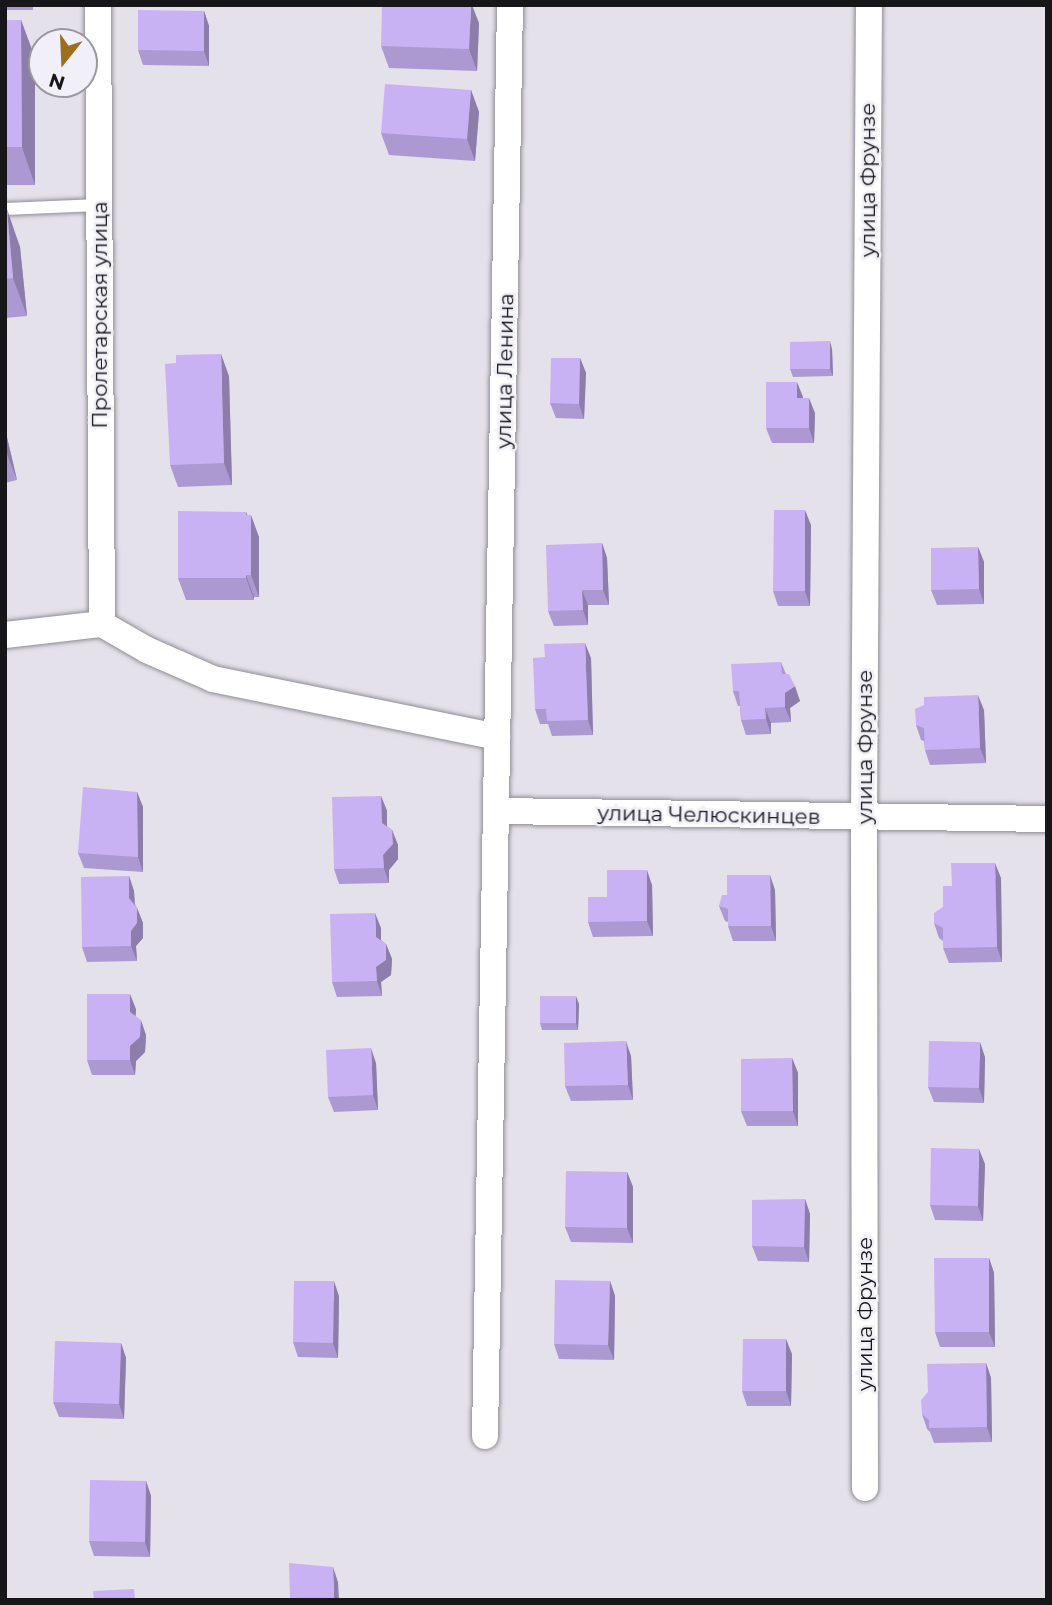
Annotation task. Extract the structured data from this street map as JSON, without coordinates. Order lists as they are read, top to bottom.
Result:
{
  "streets": {
    "street": [
      "улица Фрунзе",
      "Пролетарская улица",
      "улица Ленина",
      "улица Челюскинцев"
    ]
  },
  "crossings": [
    ["улица Фрунзе", "улица Челюскинцев"],
    ["улица Ленина", "улица Челюскинцев"]
  ],
  "north": "bottom"
}
